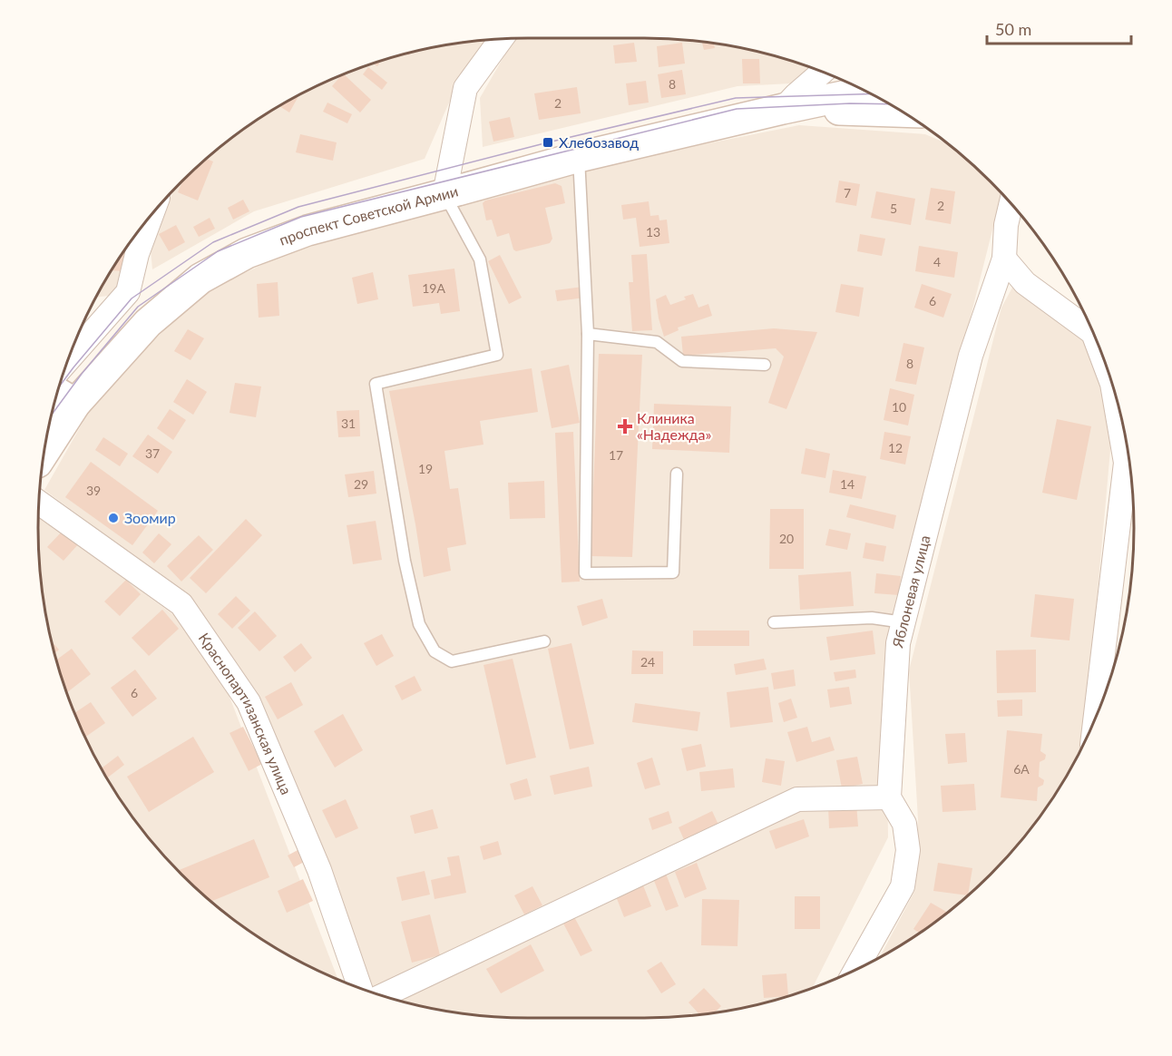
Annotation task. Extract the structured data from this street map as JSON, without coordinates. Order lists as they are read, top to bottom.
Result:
{
  "streets": {
    "main road": ["проспект Советской Армии"],
    "street": ["Яблоневая улица", "Краснопартизанская улица"]
  },
  "places": {
    "transit": ["Хлебозавод"],
    "health": ["Клиника «Надежда»"],
    "other": ["Зоомир"]
  },
  "house_numbers": [
    "8",
    "2",
    "7",
    "2",
    "5",
    "13",
    "4",
    "19А",
    "6",
    "8",
    "10",
    "31",
    "12",
    "37",
    "17",
    "19",
    "29",
    "14",
    "39",
    "20",
    "24",
    "6",
    "6А"
  ],
  "scale_bar": "50 m"
}
